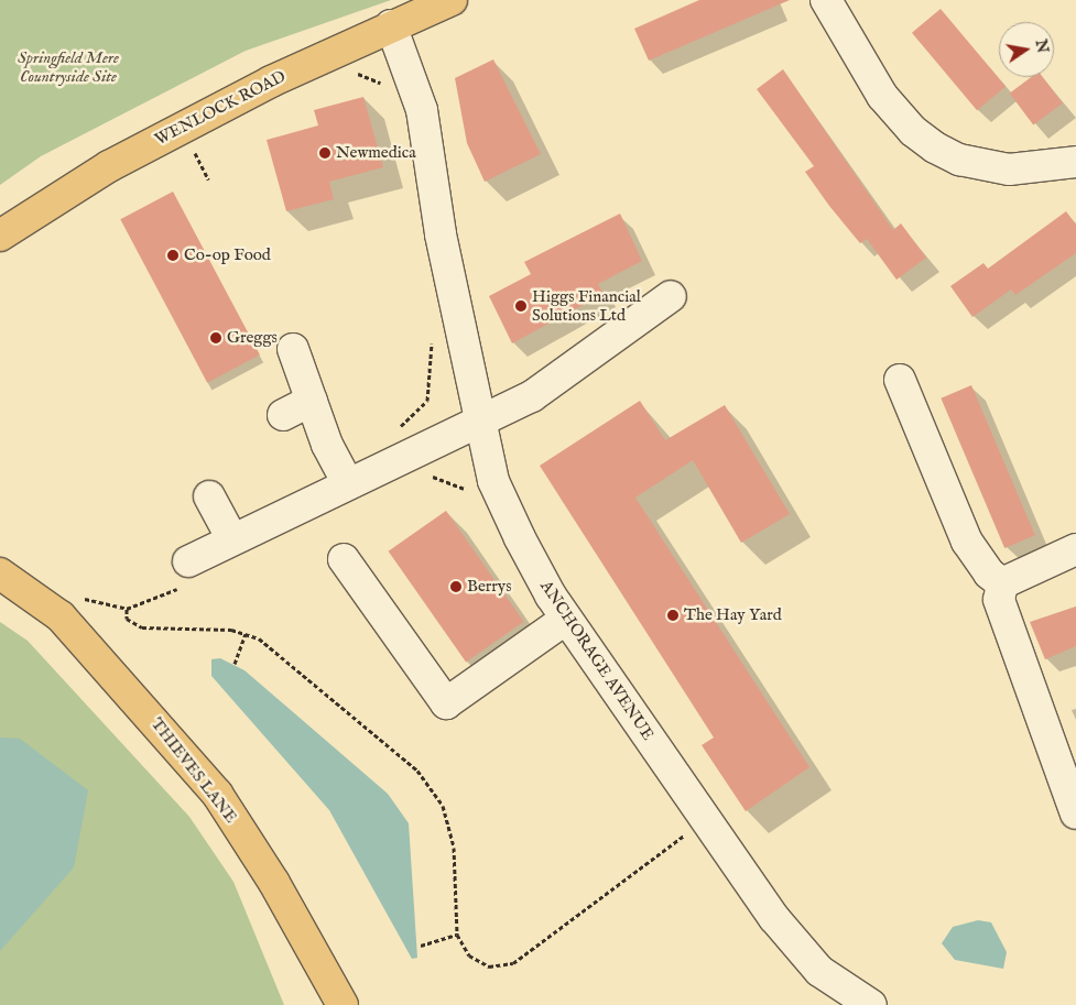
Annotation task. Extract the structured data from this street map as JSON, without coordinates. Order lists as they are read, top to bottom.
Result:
{
  "streets": {
    "main road": ["WENLOCK ROAD", "THIEVES LANE"],
    "street": ["ANCHORAGE AVENUE"]
  },
  "crossings": [
    ["WENLOCK ROAD", "ANCHORAGE AVENUE"]
  ],
  "parks": ["Springfield Mere Countryside Site"],
  "places": [
    "Newmedica",
    "Co-op Food",
    "Higgs Financial Solutions Ltd",
    "Greggs",
    "Berrys",
    "The Hay Yard"
  ],
  "north": "right"
}
